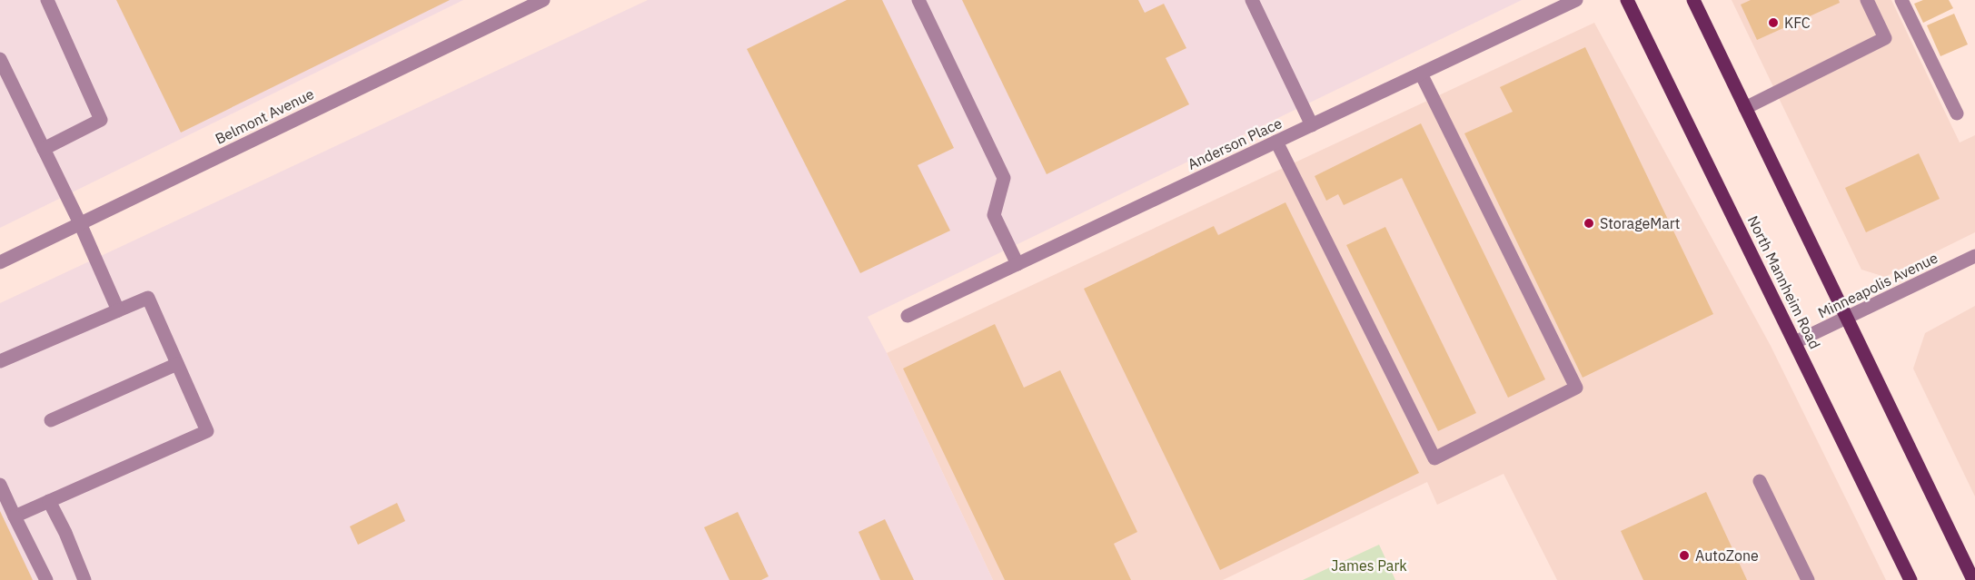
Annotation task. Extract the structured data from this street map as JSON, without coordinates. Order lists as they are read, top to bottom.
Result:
{
  "streets": {
    "main road": ["North Mannheim Road"],
    "street": ["Belmont Avenue", "Anderson Place", "Minneapolis Avenue"]
  },
  "crossings": [
    ["North Mannheim Road", "Minneapolis Avenue"]
  ],
  "parks": ["James Park"],
  "places": ["KFC", "StorageMart", "AutoZone"]
}
